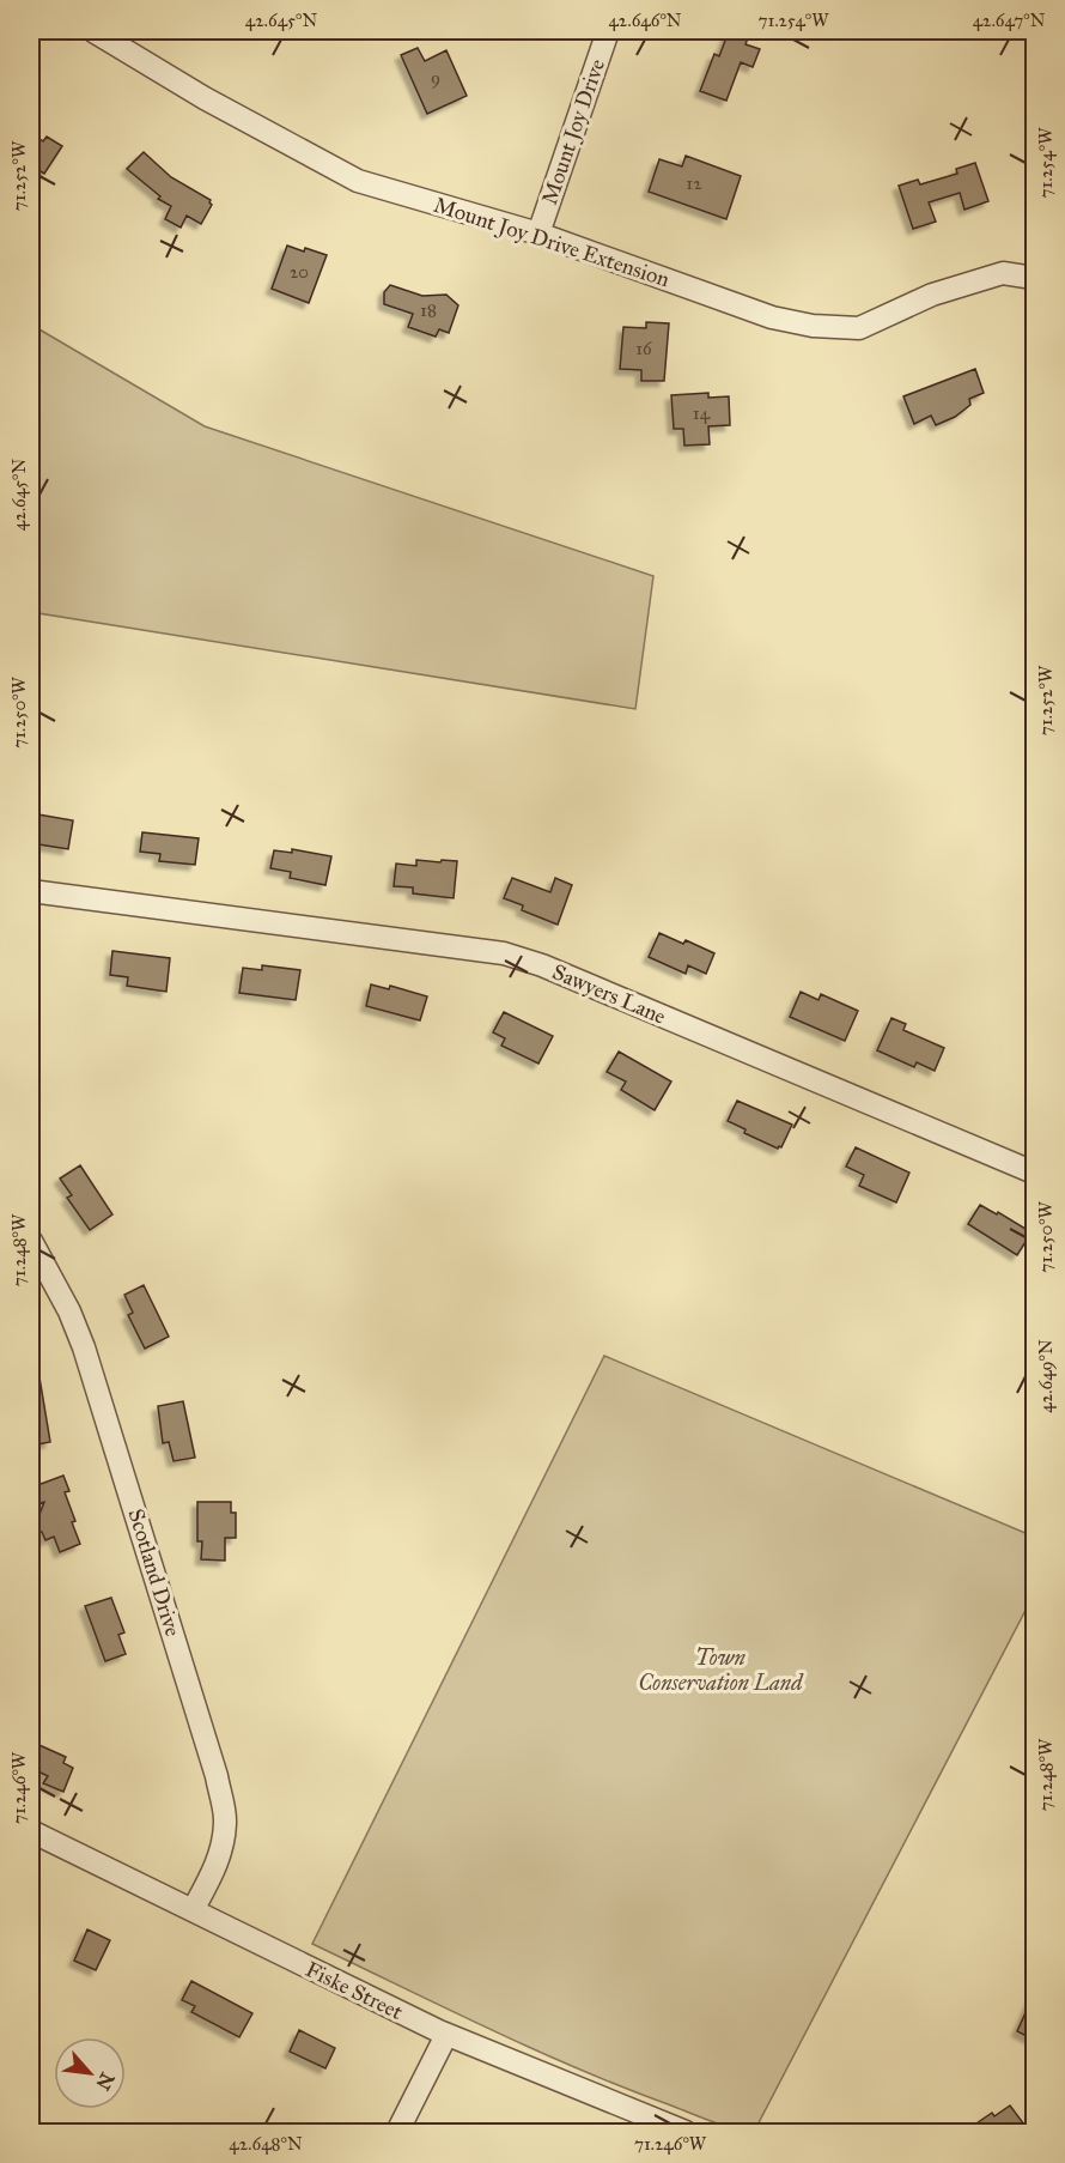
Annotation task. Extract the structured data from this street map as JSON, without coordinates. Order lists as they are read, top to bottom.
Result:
{
  "streets": {
    "street": [
      "Mount Joy Drive",
      "Mount Joy Drive Extension",
      "Sawyers Lane",
      "Scotland Drive",
      "Fiske Street"
    ]
  },
  "crossings": [
    ["Mount Joy Drive", "Mount Joy Drive Extension"],
    ["Scotland Drive", "Fiske Street"]
  ],
  "parks": ["Town Conservation Land"],
  "house_numbers": [
    "9",
    "12",
    "20",
    "18",
    "16",
    "14"
  ],
  "north": "bottom right",
  "coordinates": [
    "42.645°N",
    "42.646°N",
    "71.254°W",
    "42.647°N",
    "71.252°W",
    "71.250°W",
    "71.248°W",
    "42.649°N",
    "71.246°W",
    "42.648°N"
  ]
}
